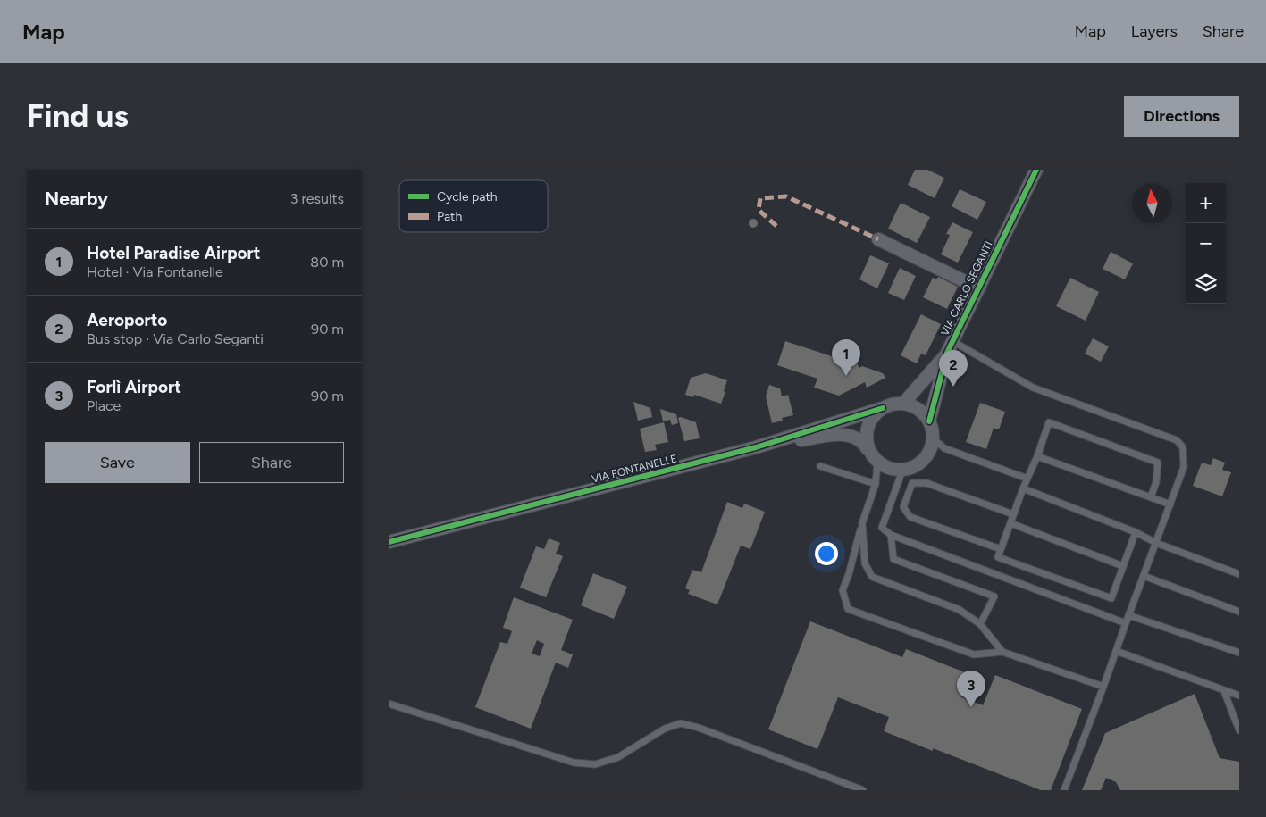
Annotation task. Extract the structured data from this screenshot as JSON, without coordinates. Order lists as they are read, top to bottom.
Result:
{
  "streets": {
    "street": ["VIA CARLO SEGANTI", "VIA FONTANELLE"]
  },
  "crossings": [
    ["VIA CARLO SEGANTI", "VIA FONTANELLE"]
  ],
  "legend": ["Cycle path", "Path"],
  "north": "top",
  "page": {
    "header": "Map",
    "nav": ["Map", "Layers", "Share"],
    "buttons": [
      "Directions",
      ["Save", "Share"]
    ],
    "title": "Find us",
    "heading": ["Nearby", "3 results"],
    "map_buttons": ["+", "−"],
    "list": [
      {
        "mark": "1",
        "name": "Hotel Paradise Airport",
        "note": "Hotel · Via Fontanelle",
        "value": "80 m"
      },
      {
        "mark": "2",
        "name": "Aeroporto",
        "note": "Bus stop · Via Carlo Seganti",
        "value": "90 m"
      },
      {
        "mark": "3",
        "name": "Forlì Airport",
        "note": "Place",
        "value": "90 m"
      }
    ],
    "pins": ["1", "2", "3"]
  }
}
